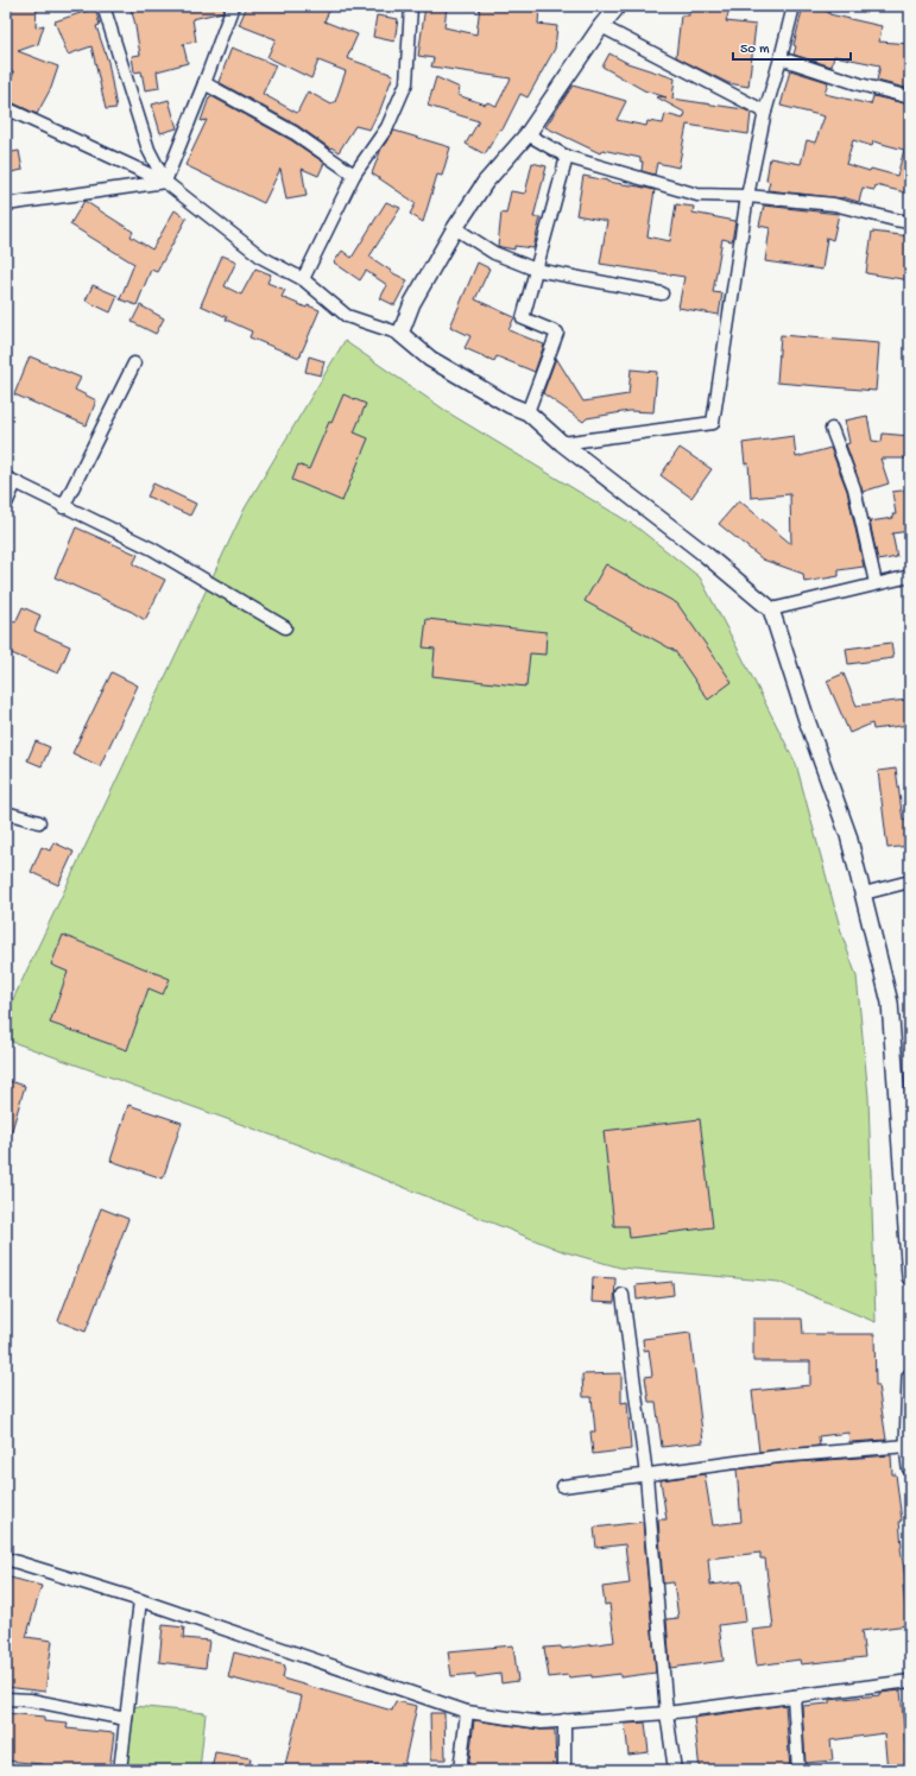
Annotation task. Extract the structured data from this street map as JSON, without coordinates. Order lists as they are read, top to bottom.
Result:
{
  "scale_bar": "50 m"
}
